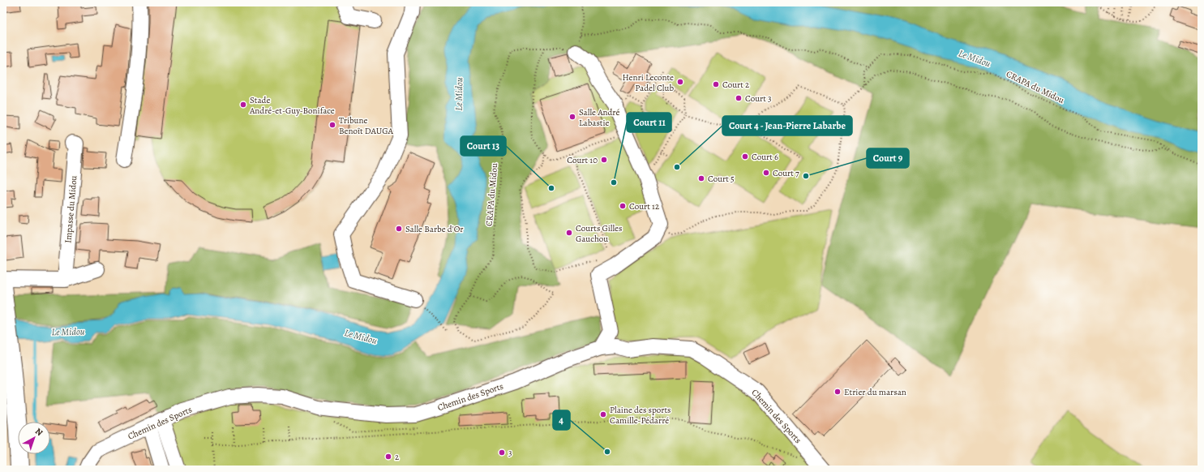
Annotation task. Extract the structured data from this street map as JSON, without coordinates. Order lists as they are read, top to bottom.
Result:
{
  "streets": {
    "street": ["Impasse du Midou", "Chemin des Sports"],
    "path": ["CRAPA du Midou"]
  },
  "water": ["Le Midou"],
  "places": [
    "Henri Leconte Padel Club",
    "Court 2",
    "Court 3",
    "Stade André-et-Guy-Boniface",
    "Salle André Labastie",
    "Tribune Benoît DAUGA",
    "Court 6",
    "Court 10",
    "Court 4 - Jean-Pierre Labarbe",
    "Court 7",
    "Court 9",
    "Court 5",
    "Court 11",
    "Court 13",
    "Court 12",
    "Salle Barbe d'Or",
    "Courts Gilles Gauchou",
    "Etrier du marsan",
    "Plaine des sports Camille-Pédarré",
    "4",
    "3",
    "2"
  ],
  "north": "top right"
}
